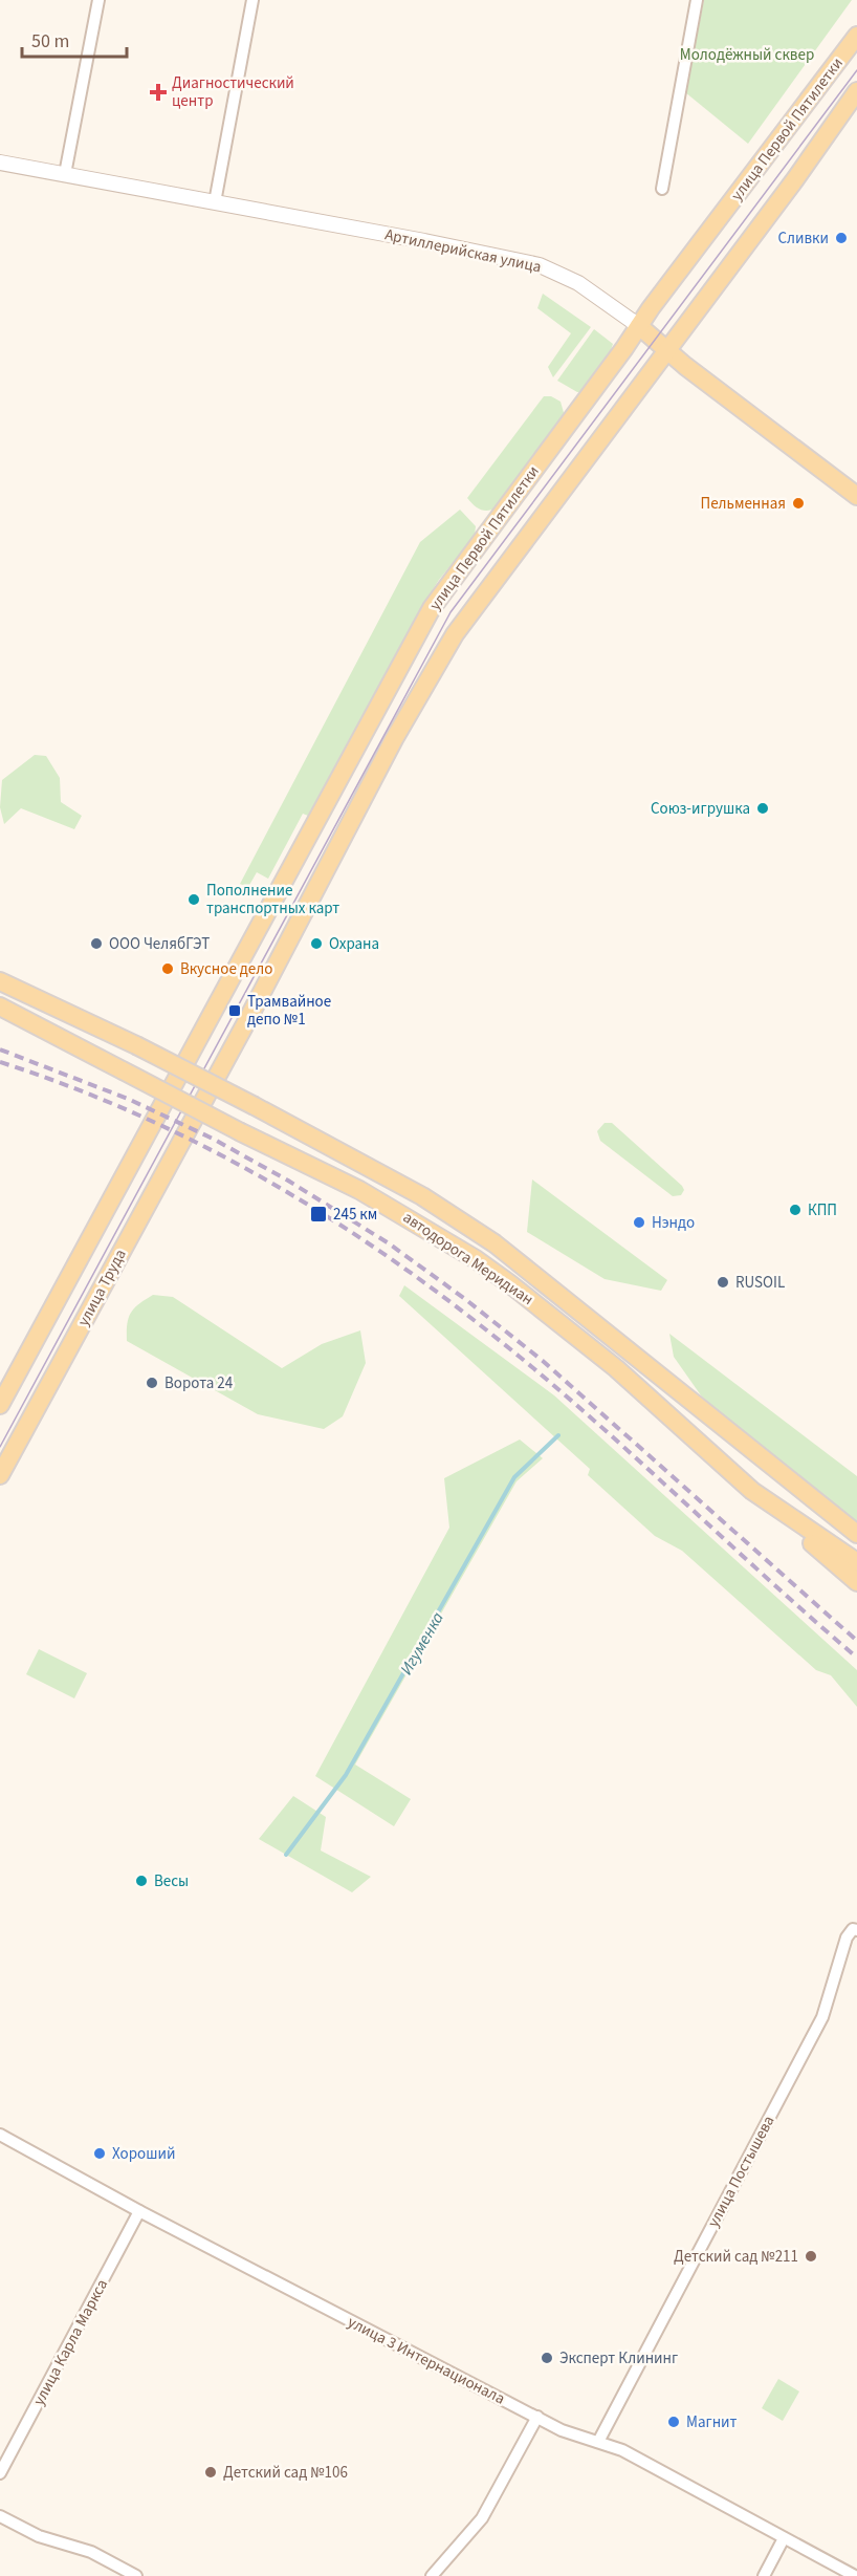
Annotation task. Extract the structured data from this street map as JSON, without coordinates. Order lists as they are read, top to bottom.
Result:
{
  "streets": {
    "main road": [
      "улица Первой Пятилетки",
      "Артиллерийская улица",
      "автодорога Меридиан",
      "улица Труда"
    ],
    "street": ["улица Постышева", "улица Карла Маркса", "улица 3 Интернационала"]
  },
  "crossings": [
    ["улица Первой Пятилетки", "Артиллерийская улица"],
    ["улица Первой Пятилетки", "улица Труда"],
    ["улица Постышева", "улица 3 Интернационала"],
    ["улица Карла Маркса", "улица 3 Интернационала"]
  ],
  "water": ["Игуменка"],
  "parks": ["Молодёжный сквер"],
  "places": {
    "health": ["Диагностический центр"],
    "other": [
      "Сливки",
      "Пельменная",
      "Союз-игрушка",
      "Пополнение транспортных карт",
      "ООО ЧелябГЭТ",
      "Охрана",
      "Вкусное дело",
      "КПП",
      "Нэндо",
      "RUSOIL",
      "Ворота 24",
      "Весы",
      "Хороший",
      "Детский сад №211",
      "Эксперт Клининг",
      "Магнит",
      "Детский сад №106"
    ],
    "transit": ["Трамвайное депо №1", "245 км"]
  },
  "scale_bar": "50 m"
}
